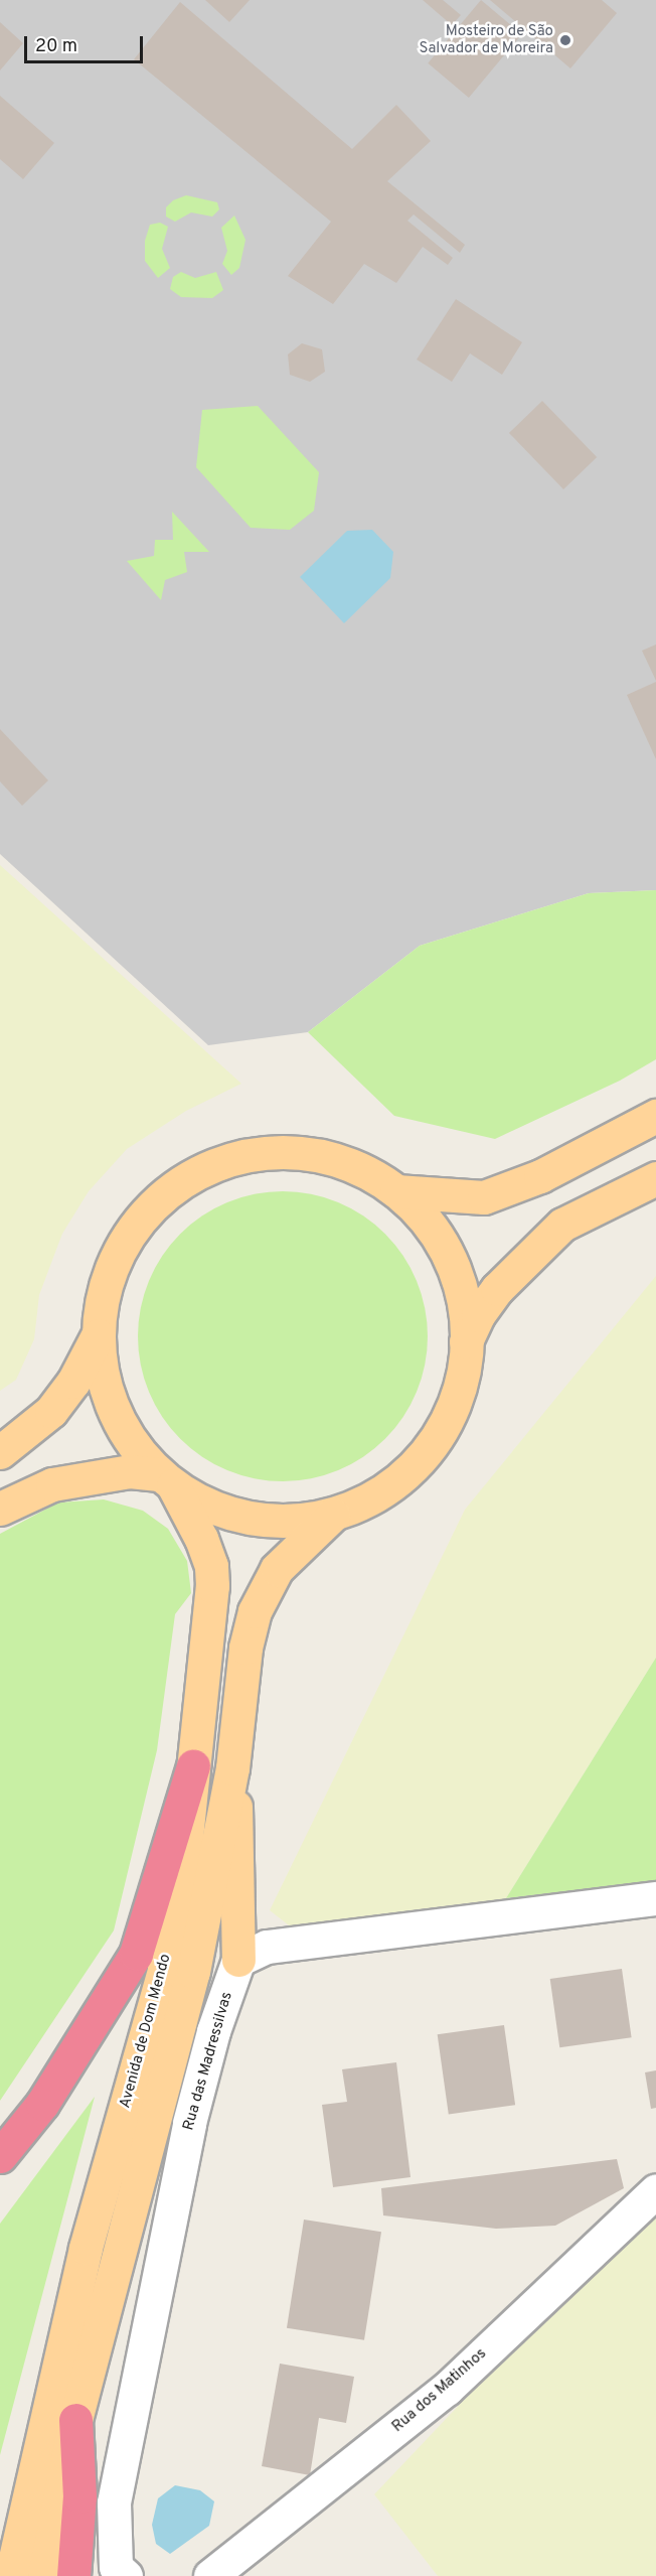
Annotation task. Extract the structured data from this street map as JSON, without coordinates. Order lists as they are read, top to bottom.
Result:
{
  "streets": {
    "main road": ["Avenida de Dom Mendo"],
    "street": ["Rua das Madressilvas", "Rua dos Matinhos"]
  },
  "places": ["Mosteiro de São Salvador de Moreira"],
  "scale_bar": "20 m"
}
